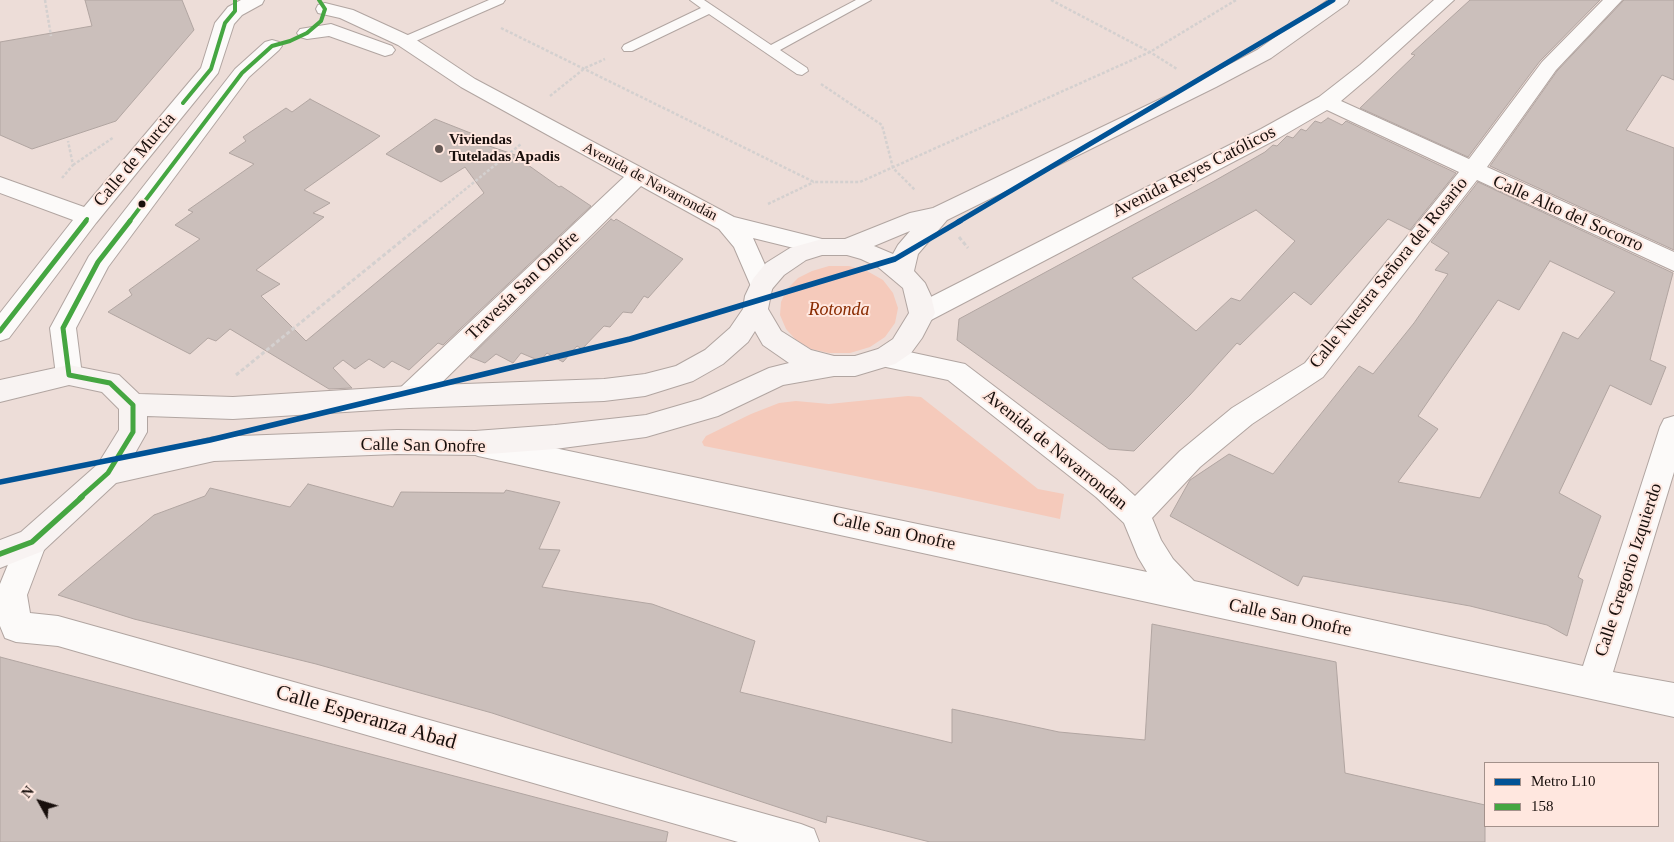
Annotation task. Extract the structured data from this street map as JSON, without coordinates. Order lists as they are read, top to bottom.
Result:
{
  "streets": {
    "main road": ["Calle San Onofre"],
    "street": [
      "Calle de Murcia",
      "Avenida Reyes Católicos",
      "Avenida de Navarrondán",
      "Calle Alto del Socorro",
      "Calle Nuestra Señora del Rosario",
      "Travesía San Onofre",
      "Avenida de Navarrondan",
      "Calle Gregorio Izquierdo",
      "Calle Esperanza Abad"
    ]
  },
  "crossings": [
    ["Avenida Reyes Católicos", "Avenida de Navarrondán"],
    ["Avenida Reyes Católicos", "Calle Alto del Socorro"],
    ["Avenida Reyes Católicos", "Avenida de Navarrondan"],
    ["Avenida de Navarrondán", "Travesía San Onofre"],
    ["Avenida de Navarrondán", "Avenida de Navarrondan"],
    ["Calle Alto del Socorro", "Calle Nuestra Señora del Rosario"],
    ["Calle Nuestra Señora del Rosario", "Avenida de Navarrondan"],
    ["Calle San Onofre", "Avenida de Navarrondan"],
    ["Calle San Onofre", "Calle Gregorio Izquierdo"]
  ],
  "parks": ["Rotonda"],
  "places": ["Viviendas Tuteladas Apadis"],
  "lines": ["metro line L10", "transit line 158"],
  "legend": ["Metro L10", "158"],
  "north": "top left"
}
